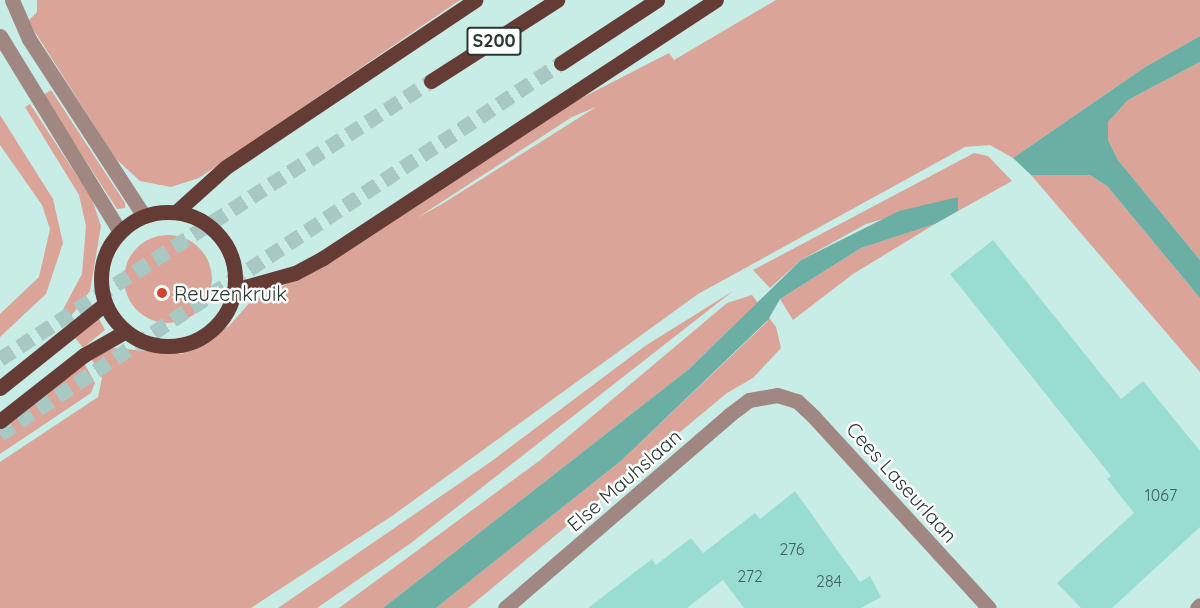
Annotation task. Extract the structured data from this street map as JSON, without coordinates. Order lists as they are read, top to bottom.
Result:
{
  "streets": {
    "main road": ["S200"],
    "street": ["Else Mauhslaan", "Cees Laseurlaan"]
  },
  "crossings": [
    ["Else Mauhslaan", "Cees Laseurlaan"]
  ],
  "places": ["Reuzenkruik"],
  "house_numbers": [
    "1067",
    "276",
    "272",
    "284"
  ]
}
